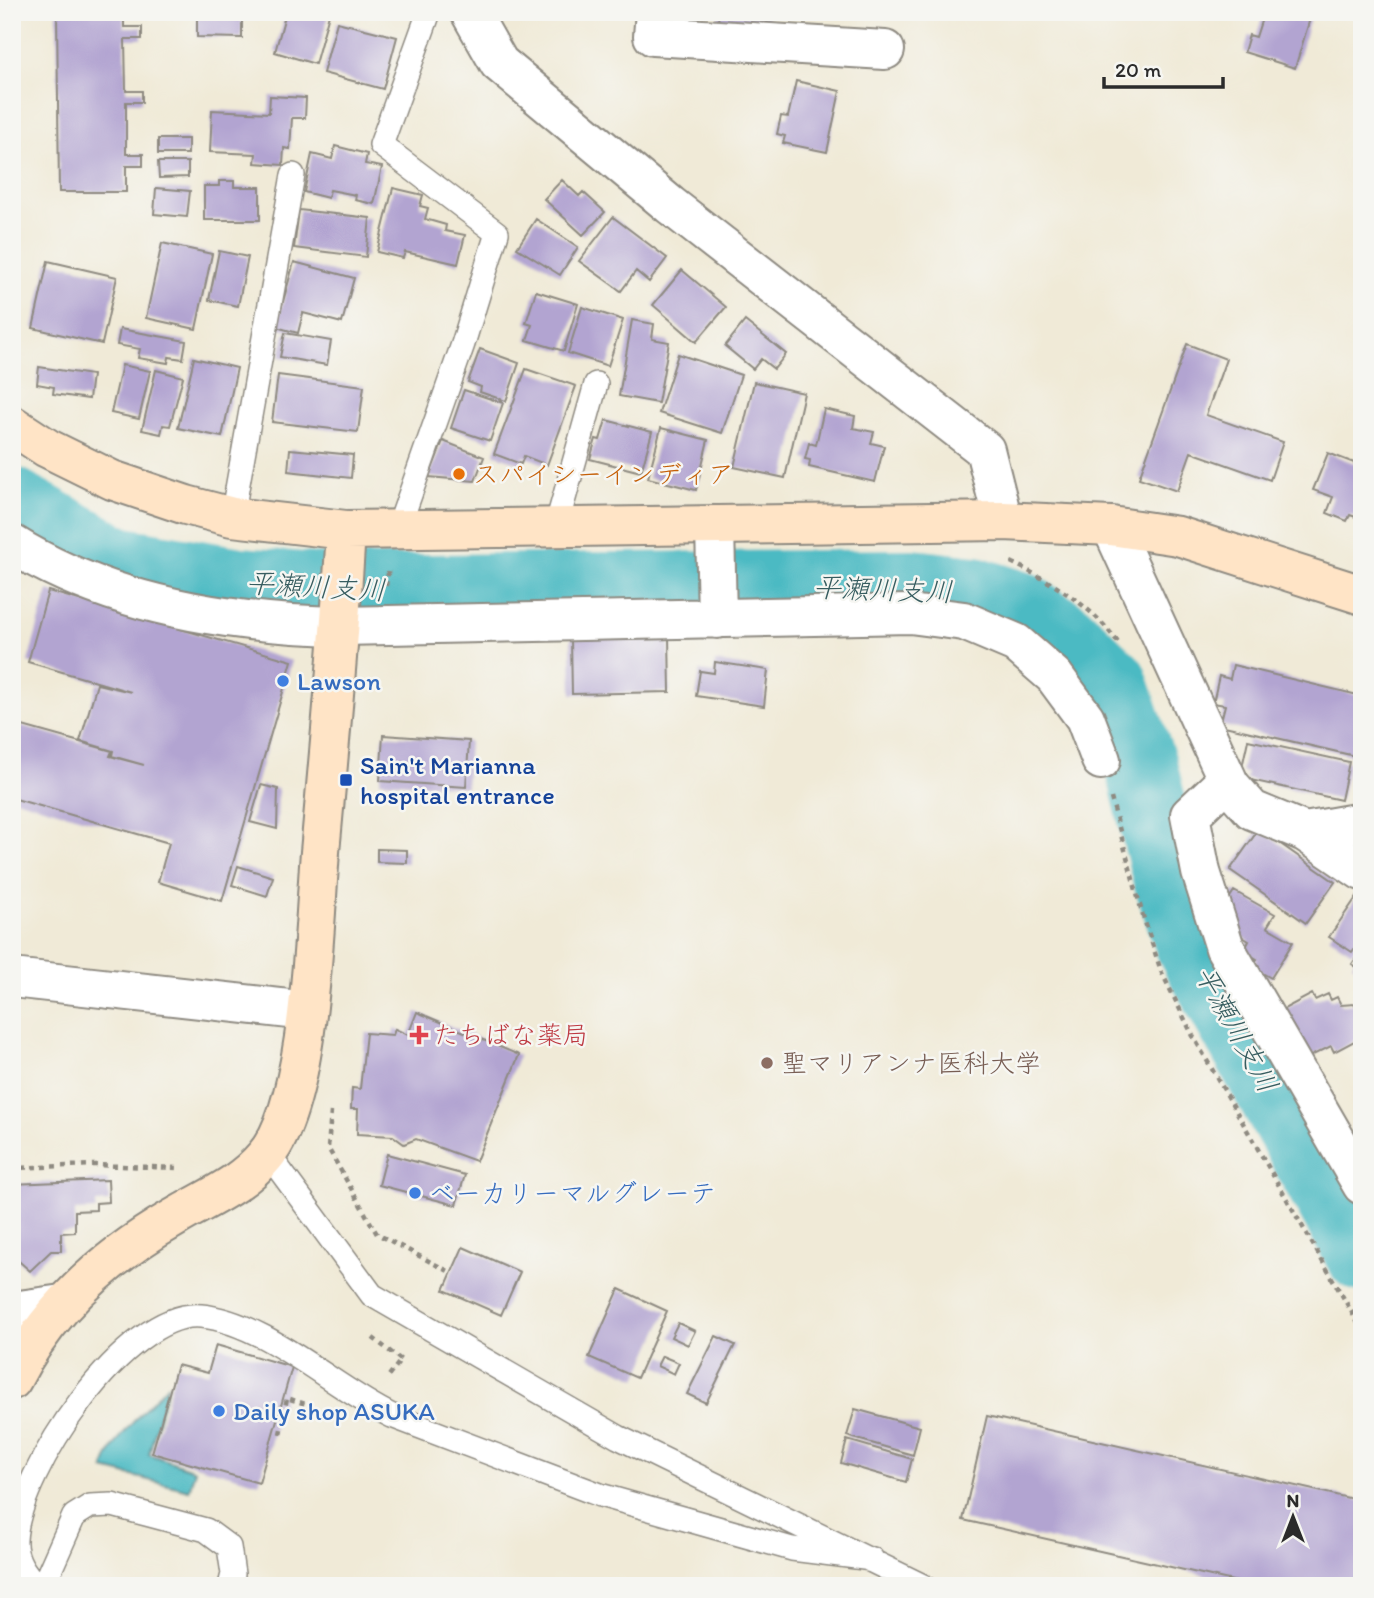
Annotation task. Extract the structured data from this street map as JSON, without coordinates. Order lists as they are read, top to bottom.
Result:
{
  "water": ["平瀬川支川"],
  "places": {
    "other": [
      "スパイシーインディア",
      "Lawson",
      "聖マリアンナ医科大学",
      "ベーカリーマルグレーテ",
      "Daily shop ASUKA"
    ],
    "transit": ["Sain't Marianna hospital entrance"],
    "health": ["たちばな薬局"]
  },
  "scale_bar": "20 m",
  "north": "top"
}
